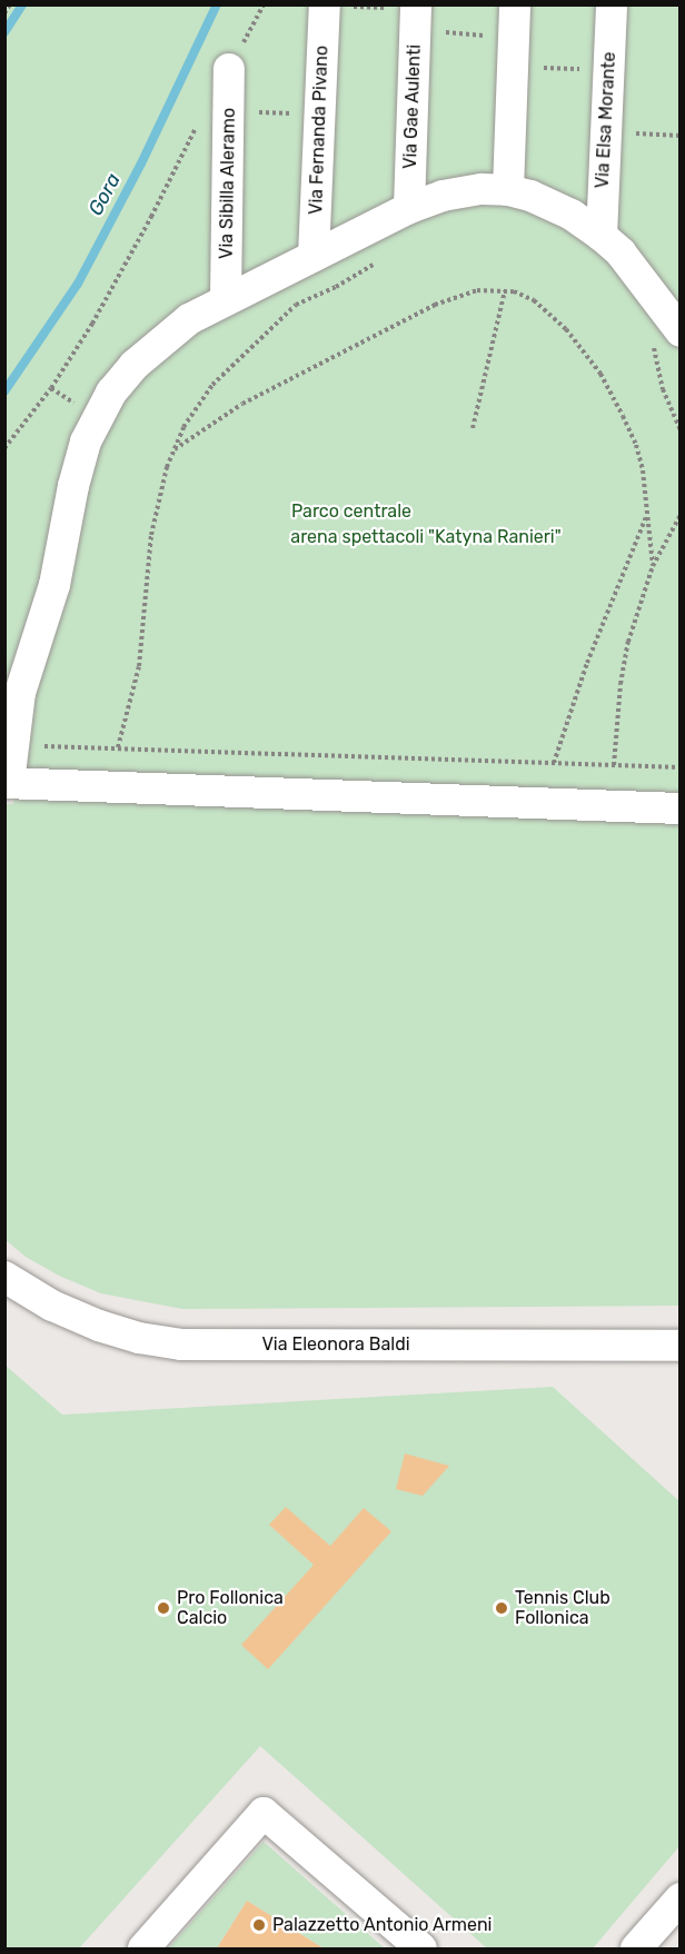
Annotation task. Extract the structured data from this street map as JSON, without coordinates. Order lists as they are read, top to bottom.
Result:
{
  "streets": {
    "street": [
      "Via Gae Aulenti",
      "Via Elsa Morante",
      "Via Fernanda Pivano",
      "Via Sibilla Aleramo",
      "Via Eleonora Baldi"
    ]
  },
  "water": ["Gora"],
  "parks": ["Parco centrale", "arena spettacoli \"Katyna Ranieri\""],
  "places": ["Pro Follonica Calcio", "Tennis Club Follonica", "Palazzetto Antonio Armeni"]
}
